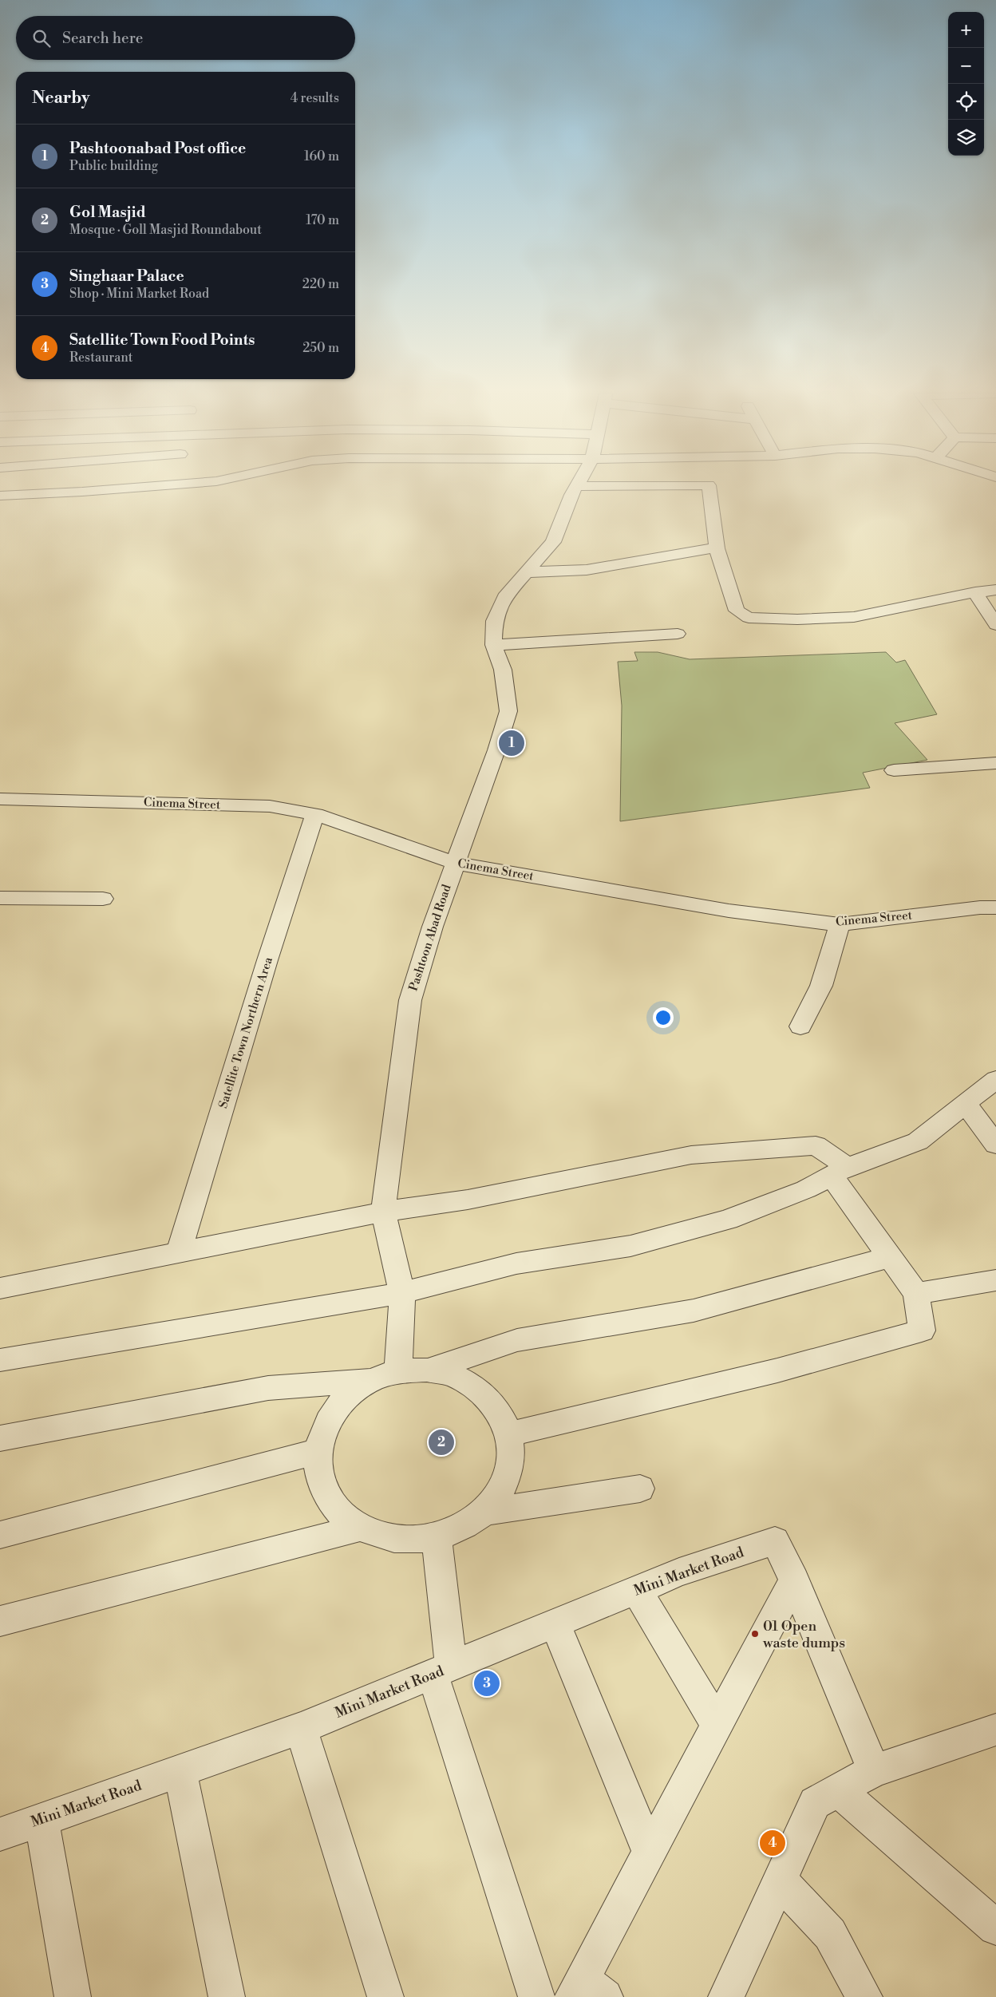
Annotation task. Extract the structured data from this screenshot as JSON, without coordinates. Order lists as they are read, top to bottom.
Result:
{
  "streets": {
    "street": [
      "Cinema Street",
      "Pashtoon Abad Road",
      "Satellite Town Northern Area",
      "Mini Market Road"
    ]
  },
  "crossings": [
    ["Cinema Street", "Pashtoon Abad Road"],
    ["Cinema Street", "Satellite Town Northern Area"]
  ],
  "places": ["01 Open waste dumps"],
  "page": {
    "map_buttons": ["+", "−"],
    "search": "Search here",
    "heading": ["Nearby", "4 results"],
    "list": [
      {
        "mark": "1",
        "name": "Pashtoonabad Post office",
        "note": "Public building",
        "value": "160 m"
      },
      {
        "mark": "2",
        "name": "Gol Masjid",
        "note": "Mosque · Goll Masjid Roundabout",
        "value": "170 m"
      },
      {
        "mark": "3",
        "name": "Singhaar Palace",
        "note": "Shop · Mini Market Road",
        "value": "220 m"
      },
      {
        "mark": "4",
        "name": "Satellite Town Food Points",
        "note": "Restaurant",
        "value": "250 m"
      }
    ],
    "pins": [
      "1",
      "2",
      "3",
      "4"
    ]
  }
}
